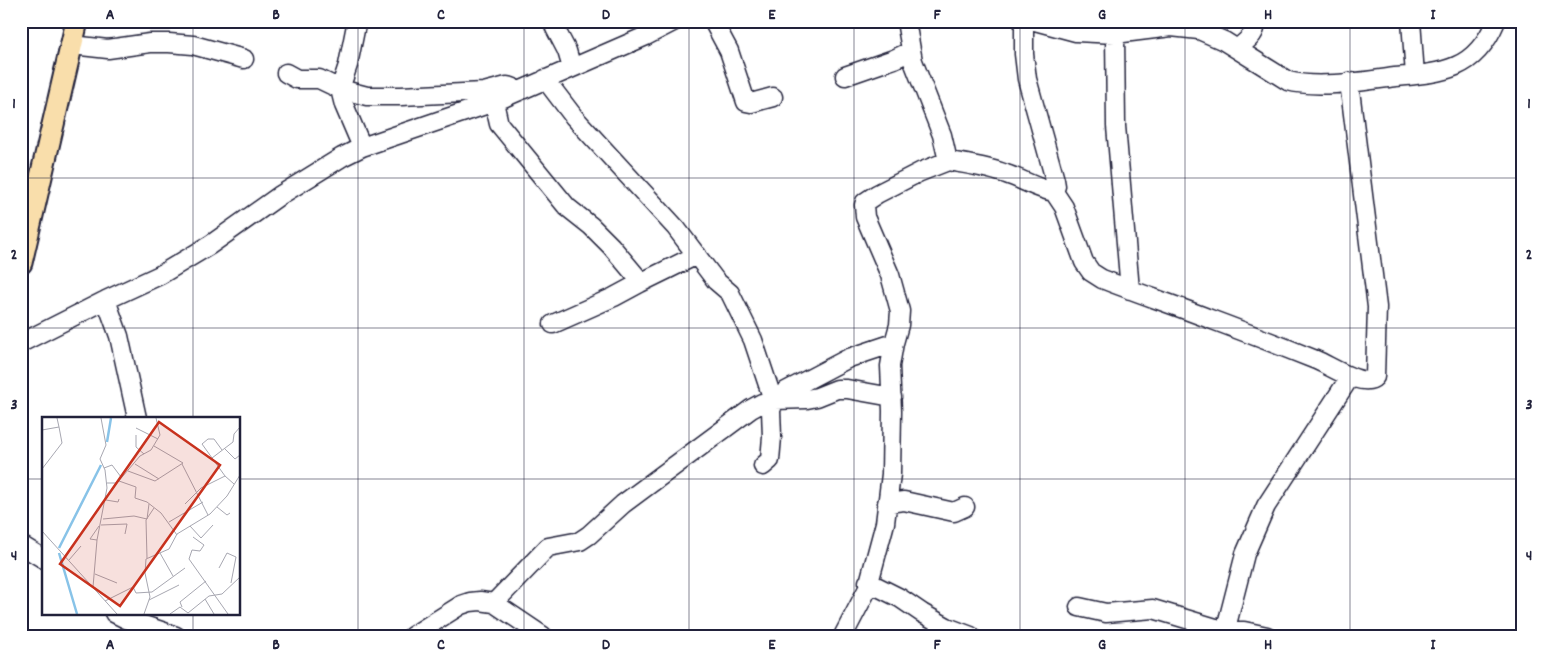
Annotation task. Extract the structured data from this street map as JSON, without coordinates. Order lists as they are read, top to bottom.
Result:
{
  "grid": {
    "columns": [
      "A",
      "B",
      "C",
      "D",
      "E",
      "F",
      "G",
      "H",
      "I"
    ],
    "rows": [
      "1",
      "2",
      "3",
      "4"
    ]
  }
}
